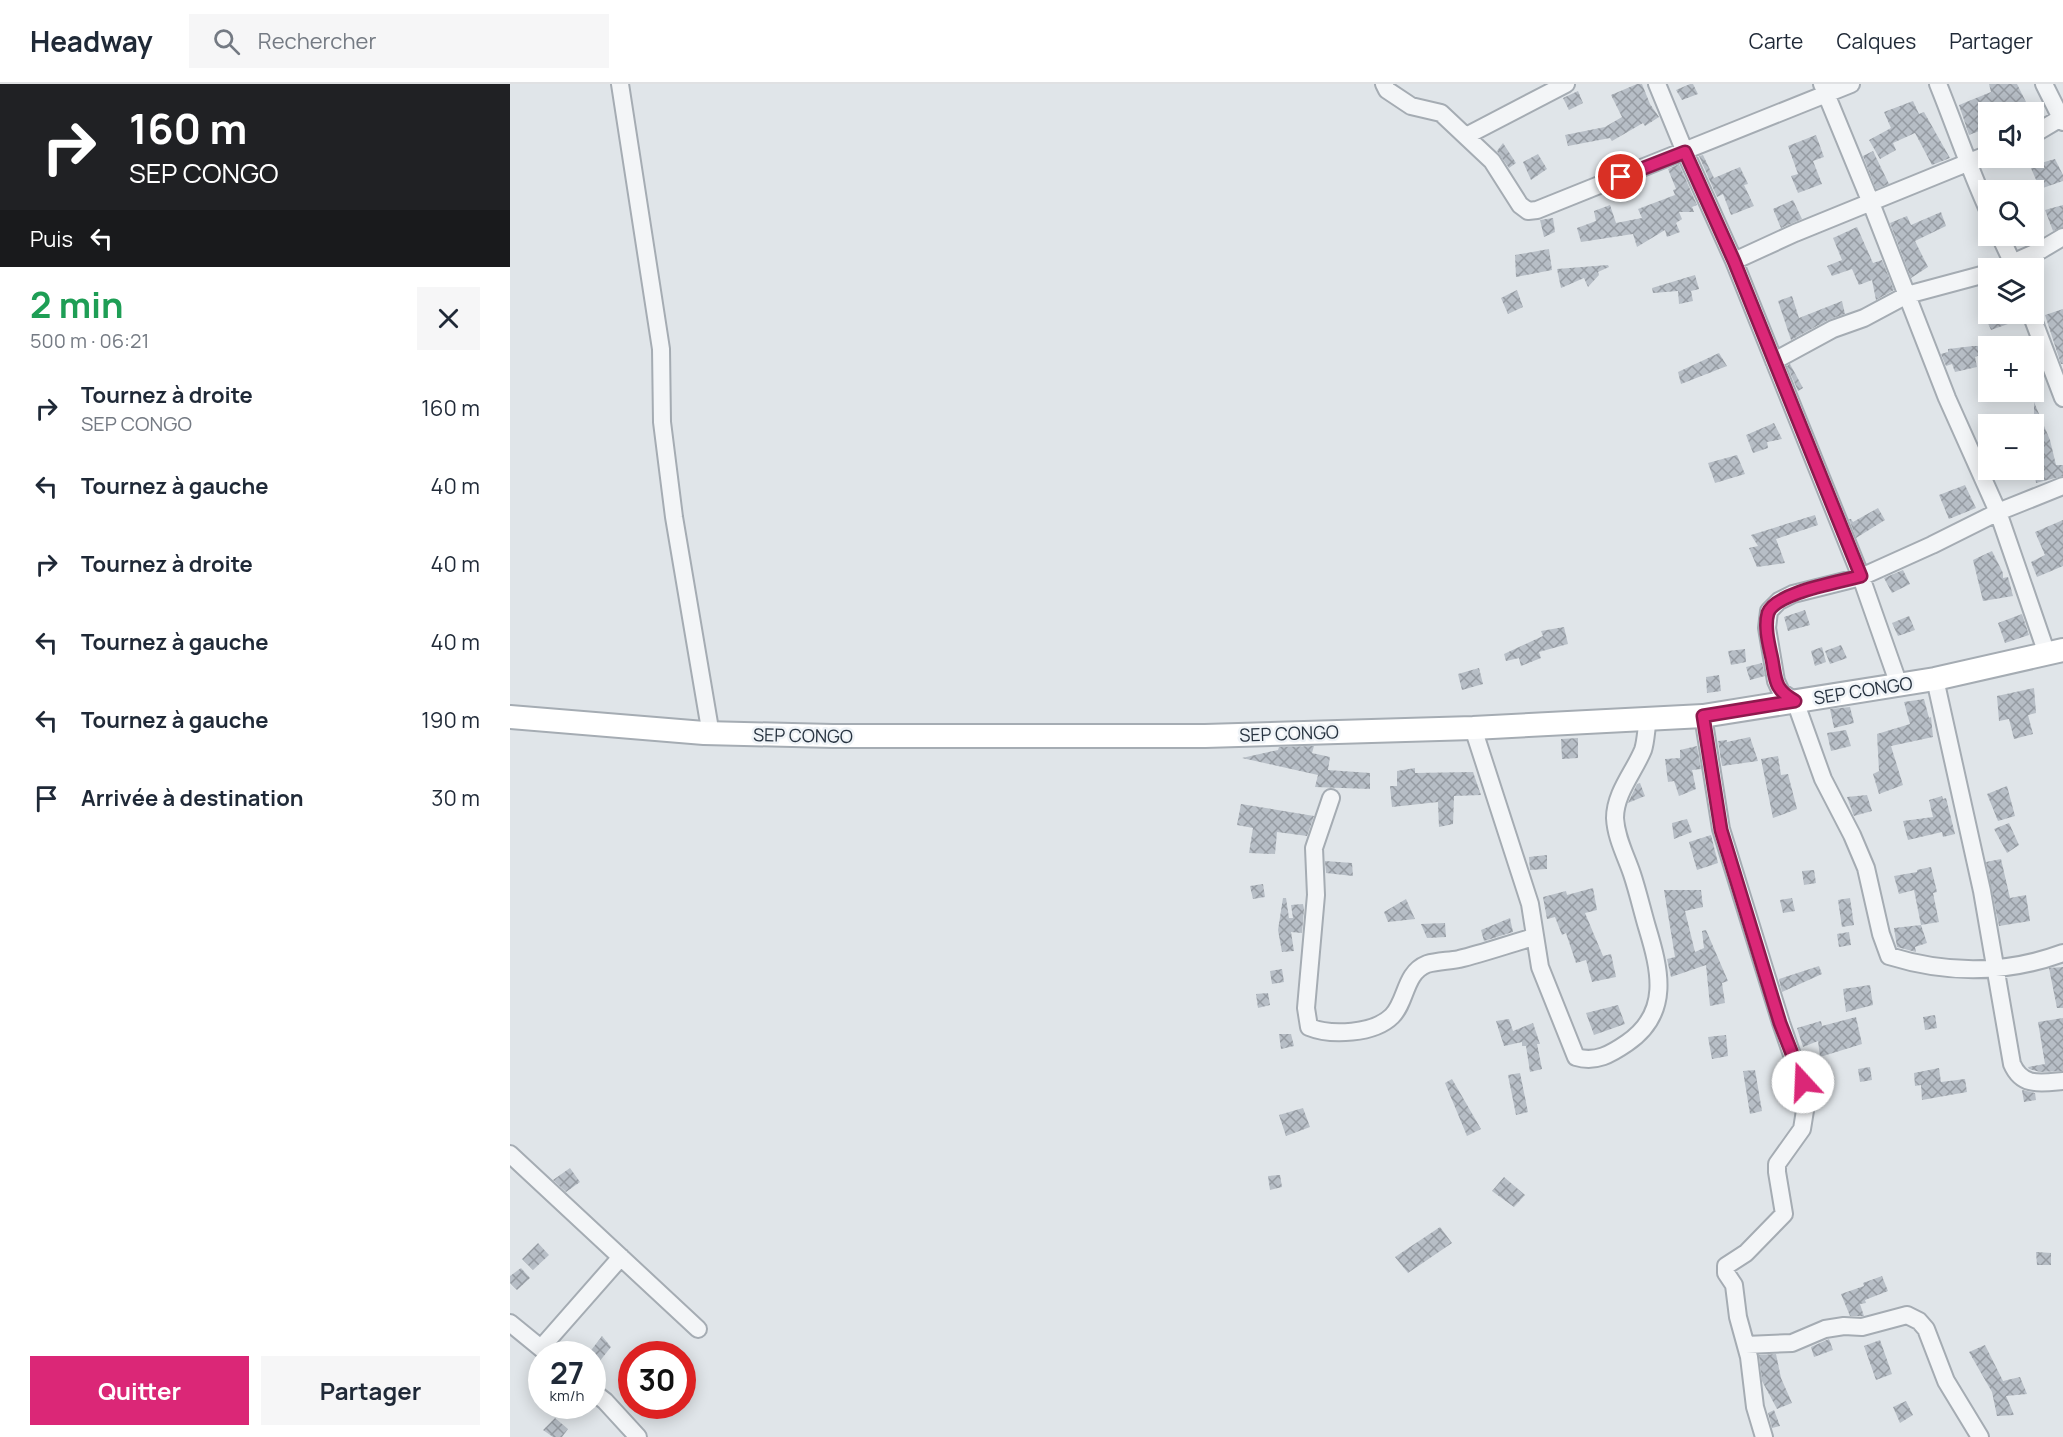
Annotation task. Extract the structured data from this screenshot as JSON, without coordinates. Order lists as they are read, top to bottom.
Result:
{
  "streets": {
    "street": ["SEP CONGO"]
  },
  "page": {
    "header": "Headway",
    "search": "Rechercher",
    "nav": ["Carte", "Calques", "Partager"],
    "turn": ["160 m", "SEP CONGO"],
    "map_buttons": ["+", "−"],
    "then": "Puis",
    "heading": ["2 min", "500 m · 06:21"],
    "list": [
      {
        "name": "Tournez à droite",
        "note": "SEP CONGO",
        "value": "160 m"
      },
      {
        "name": "Tournez à gauche",
        "value": "40 m"
      },
      {
        "name": "Tournez à droite",
        "value": "40 m"
      },
      {
        "name": "Tournez à gauche",
        "value": "40 m"
      },
      {
        "name": "Tournez à gauche",
        "value": "190 m"
      },
      {
        "name": "Arrivée à destination",
        "value": "30 m"
      }
    ],
    "speed": "27 km/h",
    "limit": "30",
    "buttons": ["Quitter", "Partager"]
  }
}
